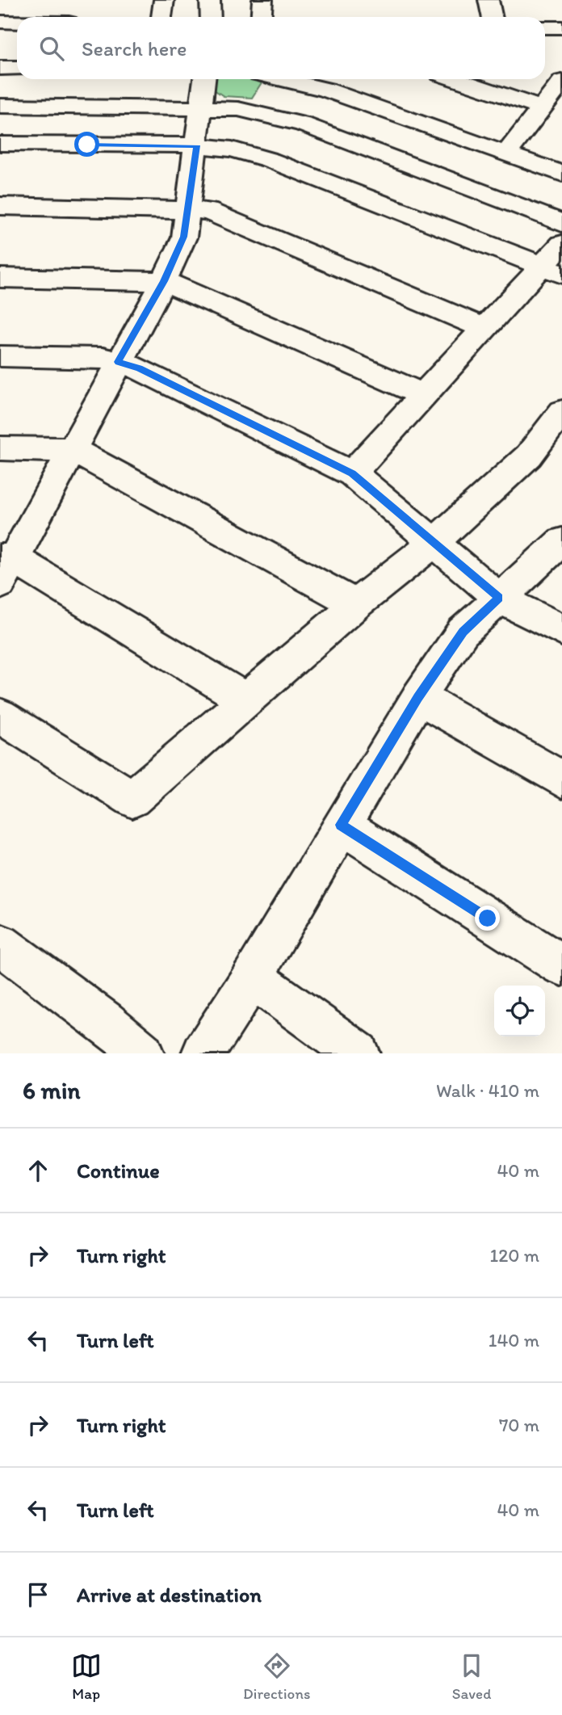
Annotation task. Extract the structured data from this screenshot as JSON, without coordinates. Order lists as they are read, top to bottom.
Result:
{
  "page": {
    "search": "Search here",
    "heading": ["6 min", "Walk · 410 m"],
    "list": [
      ["Continue", "40 m"],
      ["Turn right", "120 m"],
      ["Turn left", "140 m"],
      ["Turn right", "70 m"],
      ["Turn left", "40 m"],
      "Arrive at destination"
    ],
    "nav": ["Map", "Directions", "Saved"]
  }
}
